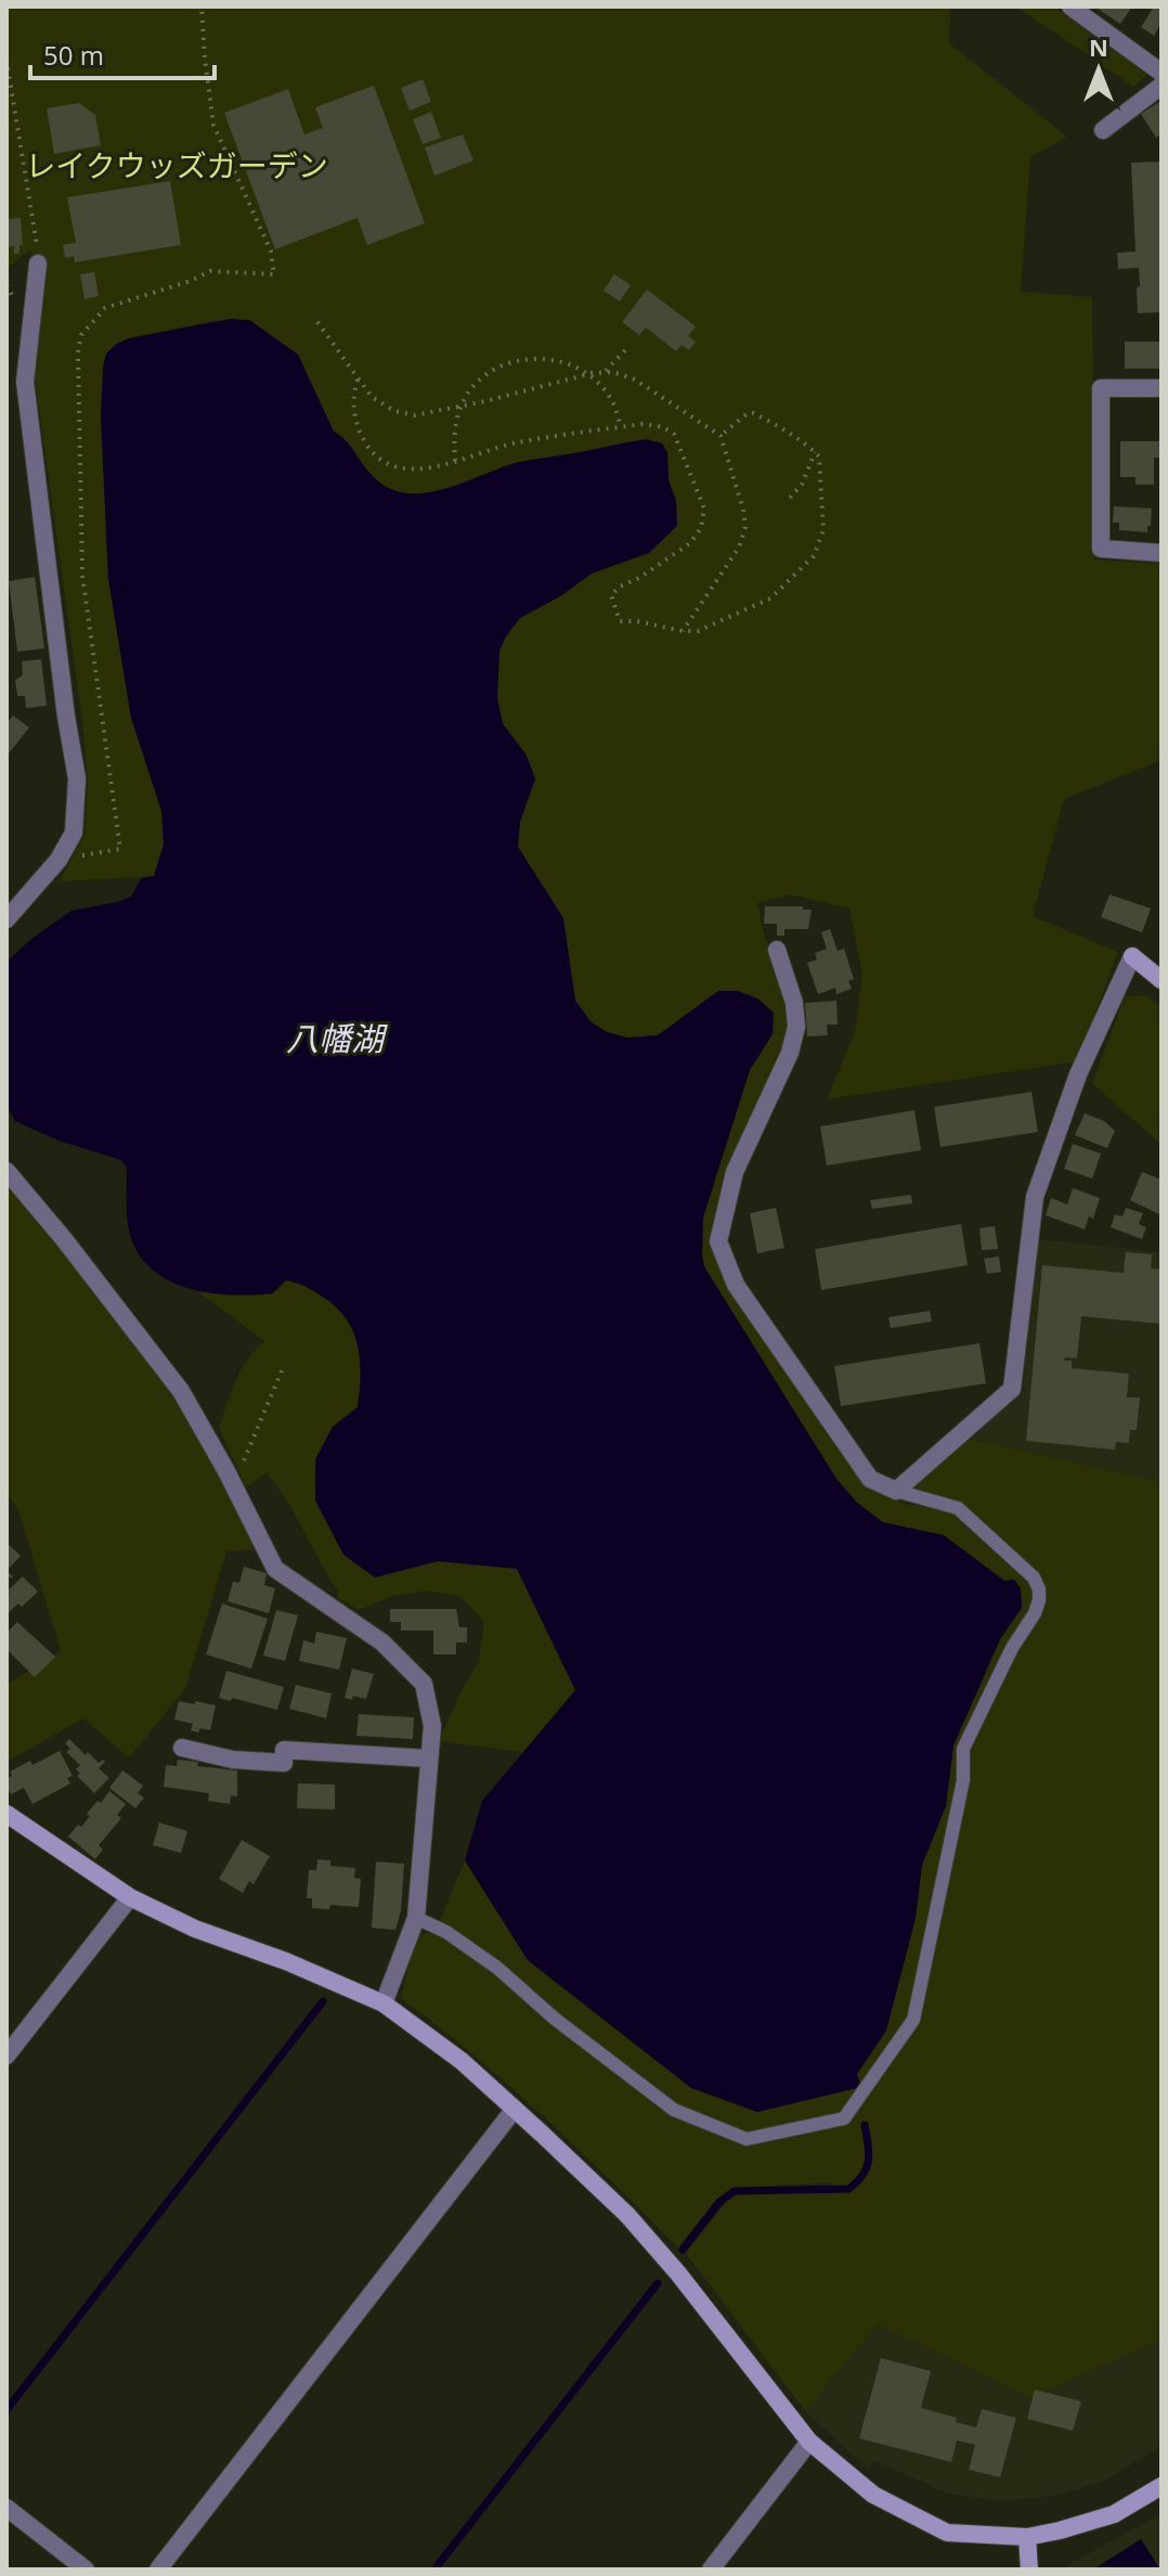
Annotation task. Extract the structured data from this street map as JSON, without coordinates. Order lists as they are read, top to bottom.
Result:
{
  "water": ["八幡湖"],
  "parks": ["レイクウッズガーデン"],
  "scale_bar": "50 m",
  "north": "top"
}
